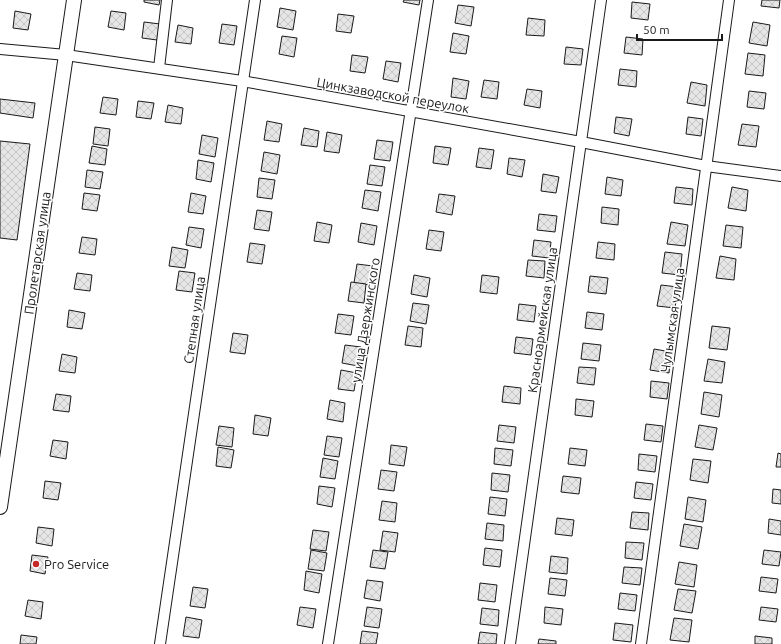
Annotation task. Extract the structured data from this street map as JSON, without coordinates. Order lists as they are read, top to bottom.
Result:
{
  "streets": {
    "main road": ["Пролетарская улица"],
    "street": [
      "Цинкзаводской переулок",
      "Степная улица",
      "улица Дзержинского",
      "Красноармейская улица",
      "Чулымская улица"
    ]
  },
  "crossings": [
    ["Цинкзаводской переулок", "Пролетарская улица"],
    ["Цинкзаводской переулок", "Степная улица"],
    ["Цинкзаводской переулок", "улица Дзержинского"],
    ["Цинкзаводской переулок", "Красноармейская улица"],
    ["Цинкзаводской переулок", "Чулымская улица"]
  ],
  "places": ["Pro Service"],
  "scale_bar": "50 m"
}
